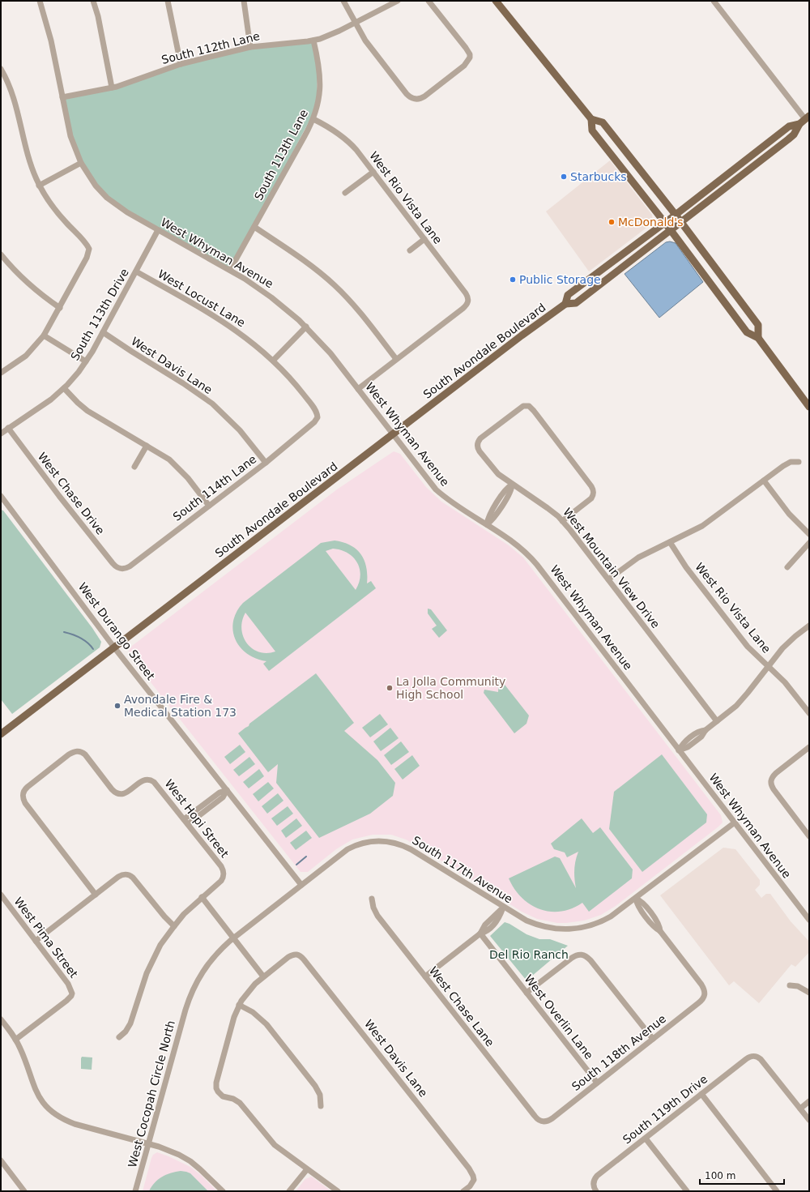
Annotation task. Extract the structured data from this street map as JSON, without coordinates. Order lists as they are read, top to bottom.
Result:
{
  "streets": {
    "main road": ["South Avondale Boulevard"],
    "street": [
      "South 112th Lane",
      "South 113th Lane",
      "West Rio Vista Lane",
      "West Whyman Avenue",
      "West Locust Lane",
      "South 113th Drive",
      "West Davis Lane",
      "South 114th Lane",
      "West Chase Drive",
      "West Mountain View Drive",
      "West Durango Street",
      "West Hopi Street",
      "South 117th Avenue",
      "West Pima Street",
      "West Chase Lane",
      "West Overlin Lane",
      "South 118th Avenue",
      "West Cocopah Circle North",
      "South 119th Drive"
    ]
  },
  "crossings": [
    ["South 112th Lane", "South 113th Lane"],
    ["South 112th Lane", "West Whyman Avenue"],
    ["South 113th Lane", "West Rio Vista Lane"],
    ["South 113th Lane", "West Whyman Avenue"],
    ["West Whyman Avenue", "South 113th Drive"],
    ["West Whyman Avenue", "South Avondale Boulevard"],
    ["West Whyman Avenue", "South 117th Avenue"],
    ["West Locust Lane", "South 113th Drive"],
    ["West Locust Lane", "South 114th Lane"],
    ["South 113th Drive", "West Davis Lane"],
    ["South 113th Drive", "West Chase Drive"],
    ["South Avondale Boulevard", "West Durango Street"],
    ["West Davis Lane", "South 114th Lane"],
    ["South 114th Lane", "West Chase Drive"],
    ["West Durango Street", "South 117th Avenue"],
    ["South 117th Avenue", "South 118th Avenue"],
    ["South 117th Avenue", "West Cocopah Circle North"],
    ["West Chase Lane", "South 118th Avenue"],
    ["West Overlin Lane", "South 118th Avenue"]
  ],
  "parks": ["Del Rio Ranch"],
  "places": [
    "Starbucks",
    "McDonald's",
    "Public Storage",
    "La Jolla Community High School",
    "Avondale Fire & Medical Station 173"
  ],
  "scale_bar": "100 m"
}
